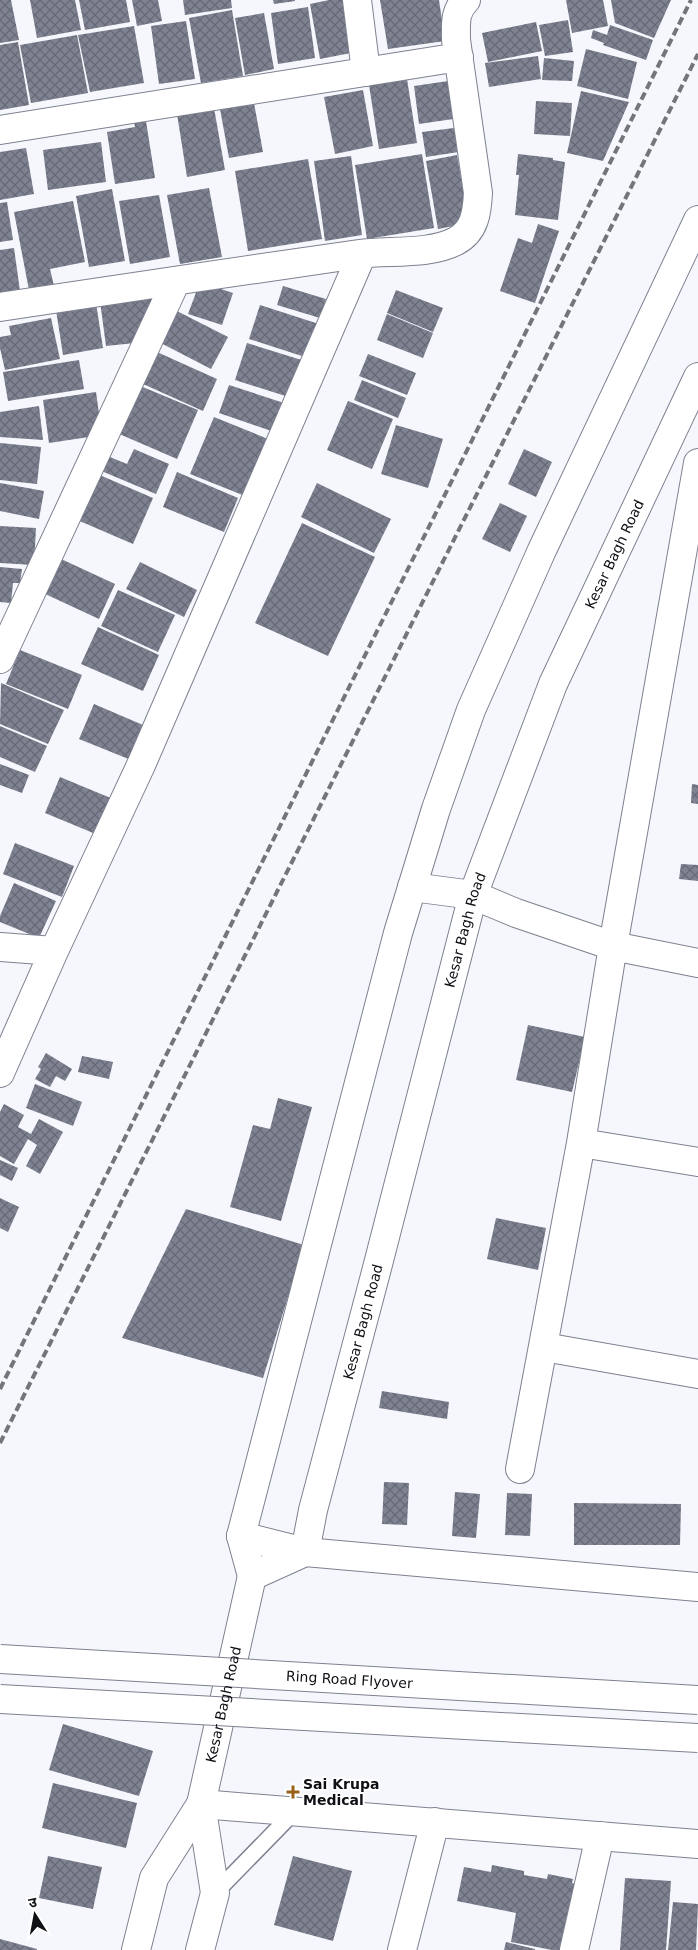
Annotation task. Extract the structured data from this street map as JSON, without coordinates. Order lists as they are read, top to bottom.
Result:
{
  "streets": {
    "main road": ["Kesar Bagh Road", "Ring Road Flyover"]
  },
  "places": {
    "health": ["Sai Krupa Medical"]
  },
  "north": "top"
}
